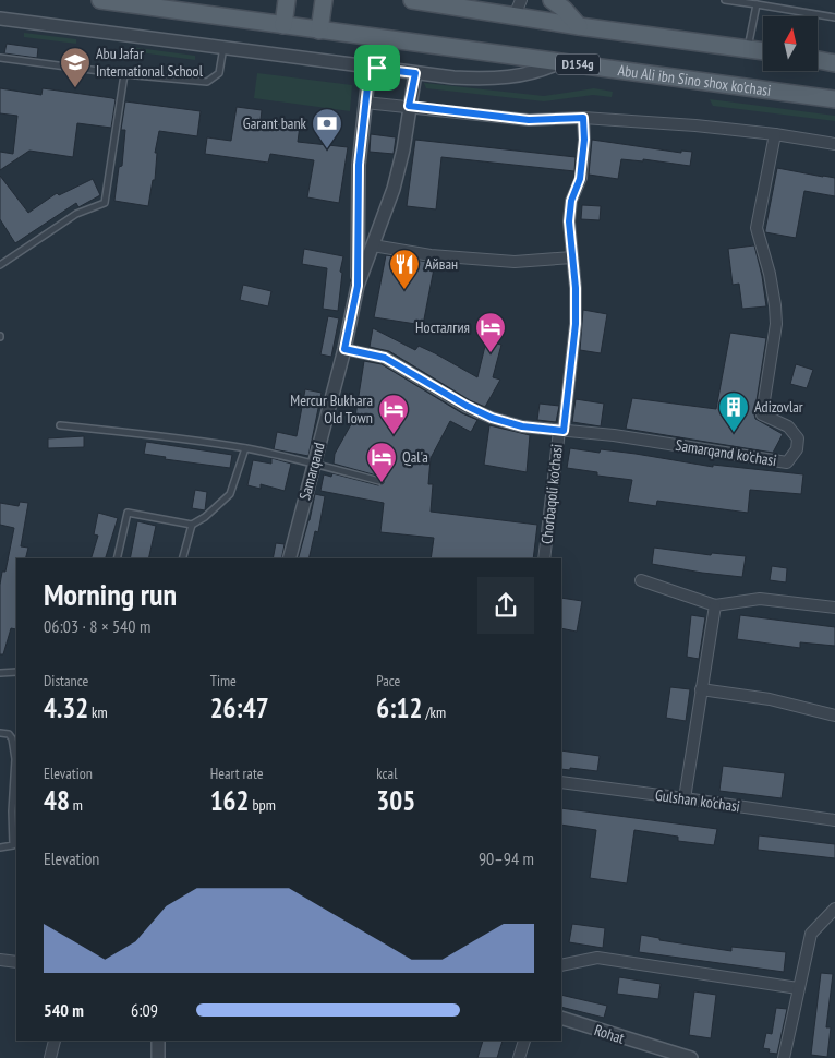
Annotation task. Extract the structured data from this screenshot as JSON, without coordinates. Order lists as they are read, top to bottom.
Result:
{
  "streets": {
    "main road": ["D154g", "Abu Ali ibn Sino shox ko'chasi"],
    "street": [
      "Samarqand ko'chasi",
      "Samarqand",
      "Chorbaqoli ko'chasi",
      "Gulshan ko'chasi",
      "Rohat"
    ]
  },
  "crossings": [
    ["Samarqand ko'chasi", "Chorbaqoli ko'chasi"],
    ["Samarqand", "Chorbaqoli ko'chasi"]
  ],
  "places": {
    "school or university": ["Abu Jafar International School"],
    "bank": ["Garant bank"],
    "restaurant": ["Айван"],
    "hotel": ["Носталгия", "Mercur Bukhara Old Town", "Qal'a"],
    "building": ["Adizovlar"]
  },
  "north": "top",
  "page": {
    "heading": ["Morning run", "06:03 · 8 × 540 m"],
    "stats": [
      ["Distance", "4.32 km"],
      ["Time", "26:47"],
      ["Pace", "6:12 /km"],
      ["Elevation", "48 m"],
      ["Heart rate", "162 bpm"],
      ["kcal", "305"]
    ],
    "chart": ["Elevation", "90–94 m"],
    "list": [
      {
        "name": "540 m",
        "note": "6:09"
      }
    ]
  }
}
